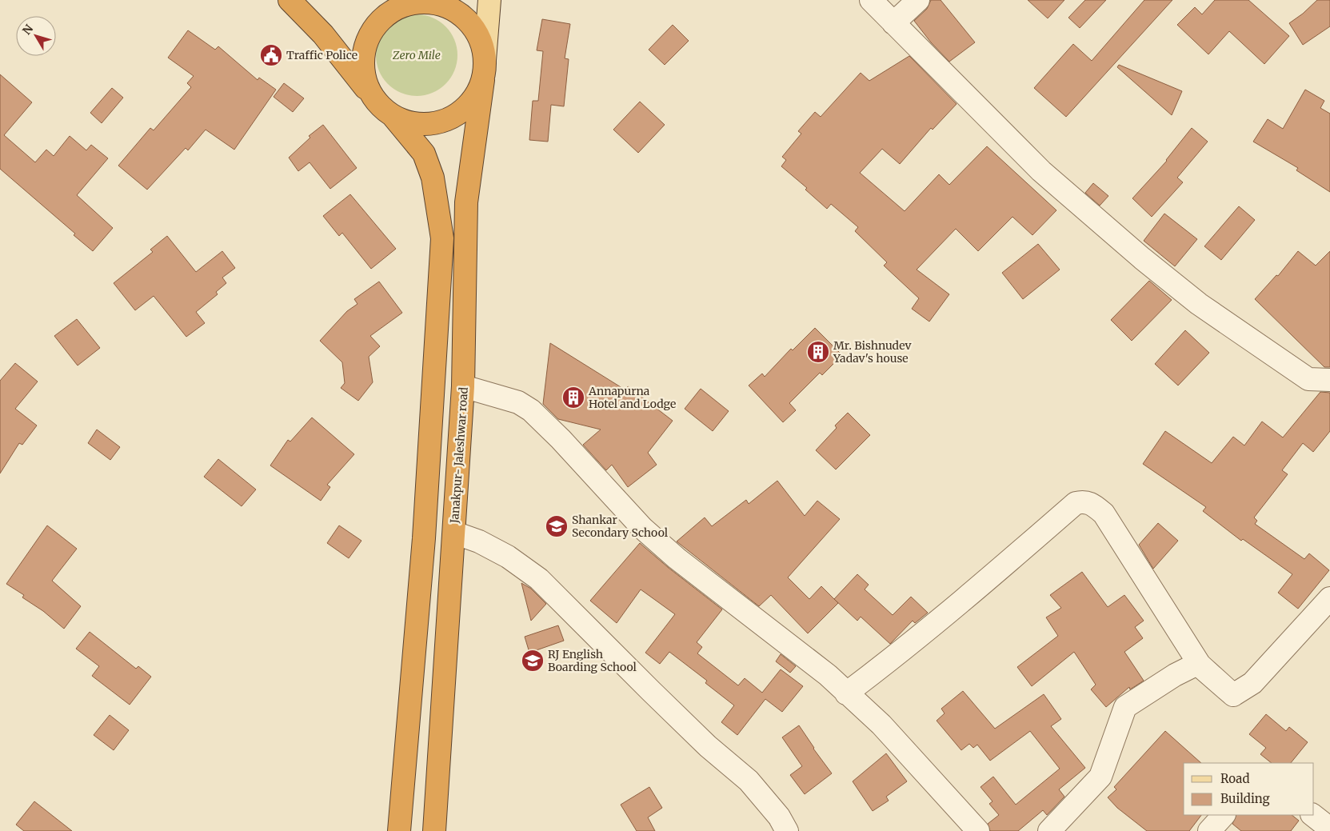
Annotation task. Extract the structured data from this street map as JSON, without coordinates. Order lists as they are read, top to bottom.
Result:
{
  "streets": {
    "highway": ["Janakpur- Jaleshwar road"]
  },
  "parks": ["Zero Mile"],
  "places": {
    "public building": ["Traffic Police"],
    "building": ["Mr. Bishnudev Yadav's house", "Annapurna Hotel and Lodge"],
    "school or university": ["Shankar Secondary School", "RJ English Boarding School"]
  },
  "legend": ["Road", "Building"],
  "north": "top left"
}
